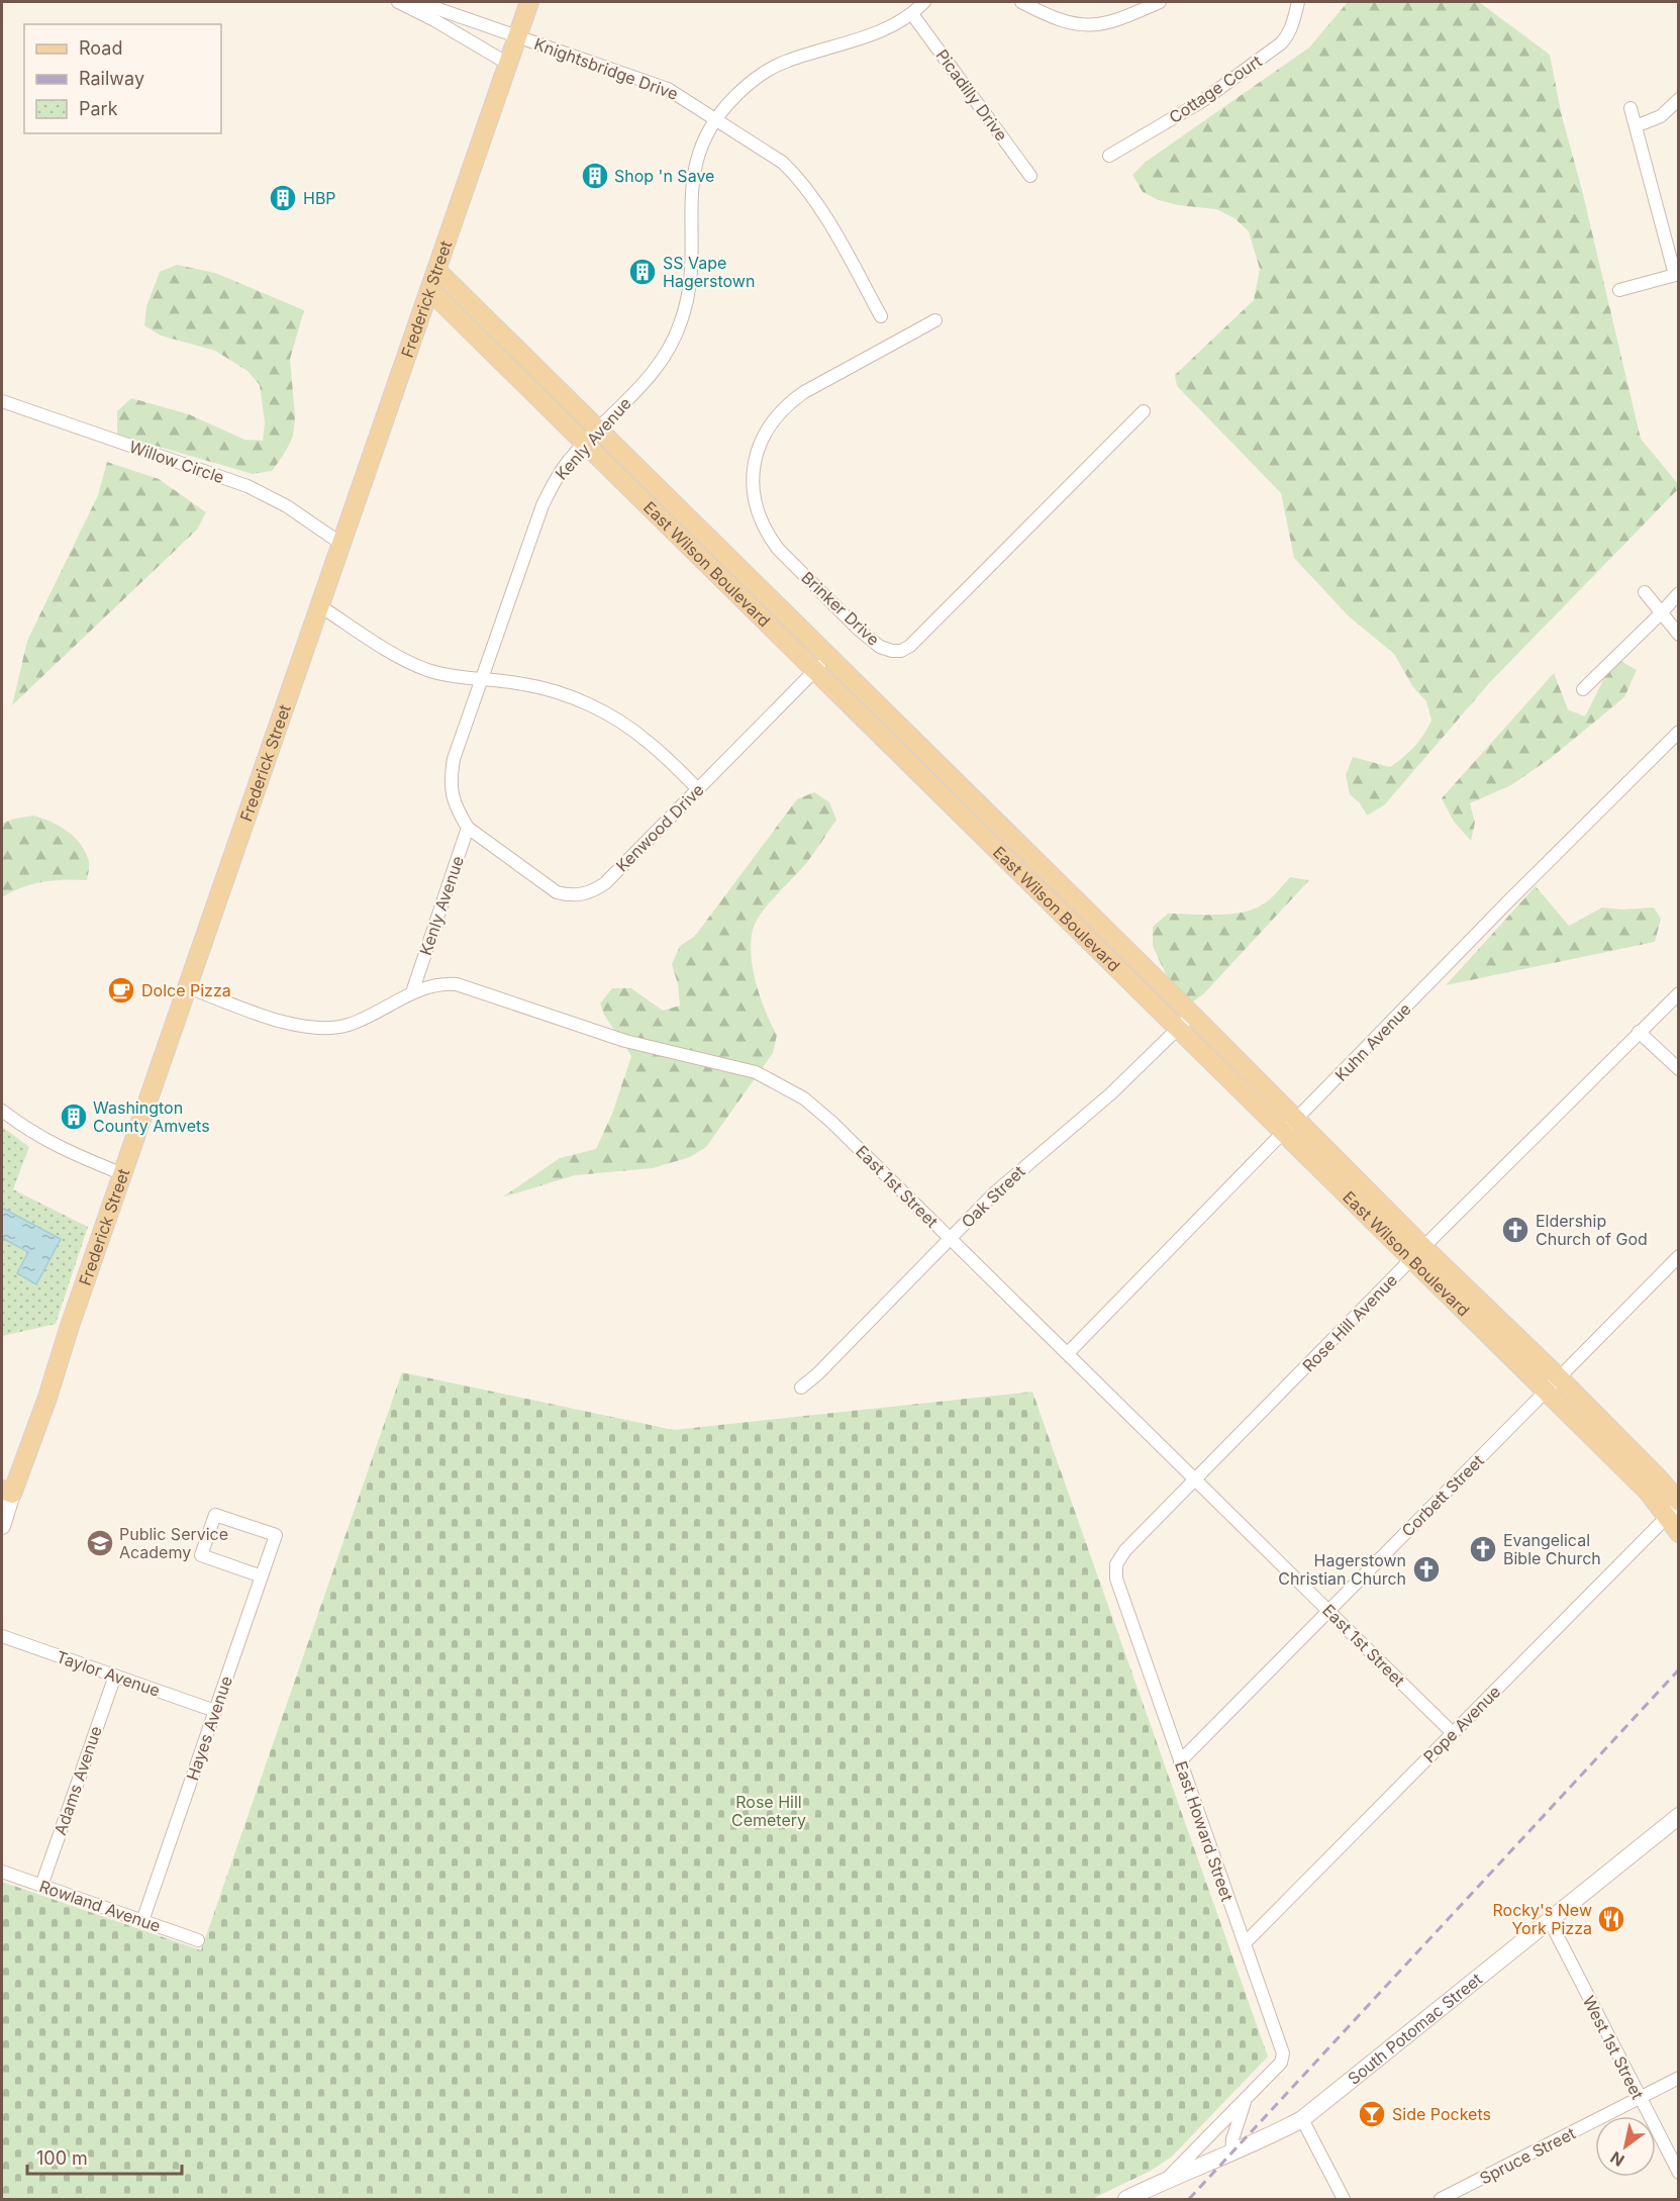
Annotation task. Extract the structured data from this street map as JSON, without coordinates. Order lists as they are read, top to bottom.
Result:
{
  "streets": {
    "main road": ["Frederick Street", "East Wilson Boulevard", "South Potomac Street"],
    "street": [
      "Knightsbridge Drive",
      "Cottage Court",
      "Picadilly Drive",
      "Kenly Avenue",
      "Willow Circle",
      "Brinker Drive",
      "Kenwood Drive",
      "Kuhn Avenue",
      "East 1st Street",
      "Oak Street",
      "Rose Hill Avenue",
      "Corbett Street",
      "Taylor Avenue",
      "Pope Avenue",
      "Hayes Avenue",
      "Adams Avenue",
      "East Howard Street",
      "Rowland Avenue",
      "West 1st Street",
      "Spruce Street"
    ]
  },
  "crossings": [
    ["Knightsbridge Drive", "Frederick Street"],
    ["Knightsbridge Drive", "Kenly Avenue"],
    ["Picadilly Drive", "Kenly Avenue"],
    ["Frederick Street", "Willow Circle"],
    ["Frederick Street", "East Wilson Boulevard"],
    ["Frederick Street", "East 1st Street"],
    ["Kenly Avenue", "East Wilson Boulevard"],
    ["Kenly Avenue", "Kenwood Drive"],
    ["Kenly Avenue", "East 1st Street"],
    ["East Wilson Boulevard", "Kenwood Drive"],
    ["East Wilson Boulevard", "Kuhn Avenue"],
    ["East Wilson Boulevard", "Oak Street"],
    ["East Wilson Boulevard", "Rose Hill Avenue"],
    ["East Wilson Boulevard", "Corbett Street"],
    ["East Wilson Boulevard", "Pope Avenue"],
    ["Kuhn Avenue", "East 1st Street"],
    ["East 1st Street", "Oak Street"],
    ["East 1st Street", "Rose Hill Avenue"],
    ["East 1st Street", "Corbett Street"],
    ["East 1st Street", "Pope Avenue"],
    ["Rose Hill Avenue", "East Howard Street"],
    ["Corbett Street", "East Howard Street"],
    ["Taylor Avenue", "Hayes Avenue"],
    ["Taylor Avenue", "Adams Avenue"],
    ["Pope Avenue", "East Howard Street"],
    ["Hayes Avenue", "Rowland Avenue"],
    ["Adams Avenue", "Rowland Avenue"],
    ["East Howard Street", "South Potomac Street"],
    ["South Potomac Street", "West 1st Street"],
    ["West 1st Street", "Spruce Street"]
  ],
  "parks": ["Rose Hill Cemetery"],
  "places": {
    "building": [
      "Shop 'n Save",
      "HBP",
      "SS Vape Hagerstown",
      "Washington County Amvets"
    ],
    "cafe": ["Dolce Pizza"],
    "church": ["Eldership Church of God", "Evangelical Bible Church", "Hagerstown Christian Church"],
    "school or university": ["Public Service Academy"],
    "restaurant": ["Rocky's New York Pizza"],
    "bar": ["Side Pockets"]
  },
  "legend": ["Road", "Railway", "Park"],
  "scale_bar": "100 m",
  "north": "bottom left"
}
